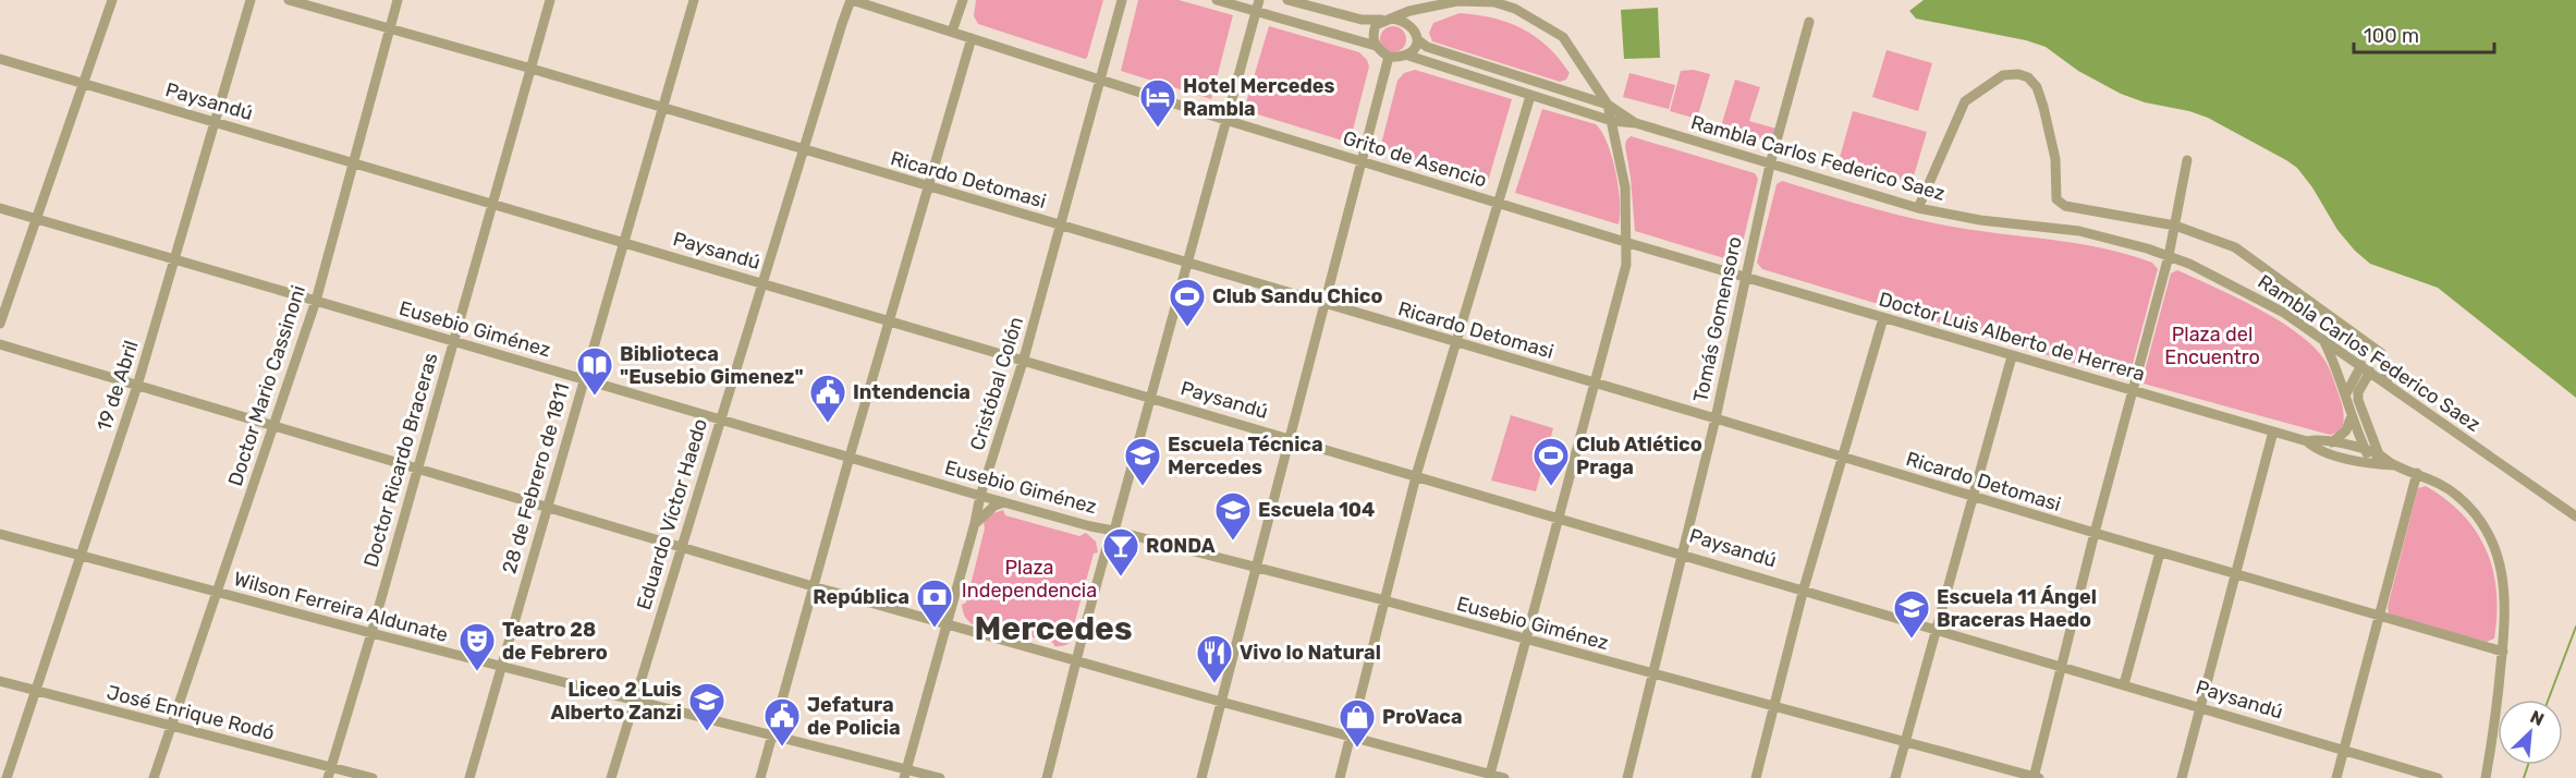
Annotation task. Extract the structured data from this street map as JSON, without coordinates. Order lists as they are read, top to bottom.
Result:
{
  "streets": {
    "street": [
      "Paysandú",
      "Rambla Carlos Federico Saez",
      "Grito de Asencio",
      "Ricardo Detomasi",
      "Tomás Gomensoro",
      "Eusebio Giménez",
      "Doctor Luis Alberto de Herrera",
      "Cristóbal Colón",
      "19 de Abril",
      "Doctor Mario Cassinoni",
      "Doctor Ricardo Braceras",
      "28 de Febrero de 1811",
      "Eduardo Víctor Haedo",
      "Wilson Ferreira Aldunate",
      "José Enrique Rodó"
    ]
  },
  "crossings": [
    ["Paysandú", "Tomás Gomensoro"],
    ["Paysandú", "Cristóbal Colón"],
    ["Paysandú", "19 de Abril"],
    ["Paysandú", "Doctor Mario Cassinoni"],
    ["Paysandú", "Doctor Ricardo Braceras"],
    ["Paysandú", "28 de Febrero de 1811"],
    ["Paysandú", "Eduardo Víctor Haedo"],
    ["Rambla Carlos Federico Saez", "Tomás Gomensoro"],
    ["Grito de Asencio", "Tomás Gomensoro"],
    ["Grito de Asencio", "Doctor Luis Alberto de Herrera"],
    ["Grito de Asencio", "Cristóbal Colón"],
    ["Grito de Asencio", "Eduardo Víctor Haedo"],
    ["Ricardo Detomasi", "Tomás Gomensoro"],
    ["Ricardo Detomasi", "Doctor Luis Alberto de Herrera"],
    ["Ricardo Detomasi", "Cristóbal Colón"],
    ["Ricardo Detomasi", "Doctor Mario Cassinoni"],
    ["Ricardo Detomasi", "Doctor Ricardo Braceras"],
    ["Ricardo Detomasi", "28 de Febrero de 1811"],
    ["Ricardo Detomasi", "Eduardo Víctor Haedo"],
    ["Tomás Gomensoro", "Eusebio Giménez"],
    ["Tomás Gomensoro", "Doctor Luis Alberto de Herrera"],
    ["Eusebio Giménez", "Cristóbal Colón"],
    ["Eusebio Giménez", "19 de Abril"],
    ["Eusebio Giménez", "Doctor Mario Cassinoni"],
    ["Eusebio Giménez", "Doctor Ricardo Braceras"],
    ["Eusebio Giménez", "28 de Febrero de 1811"],
    ["Eusebio Giménez", "Eduardo Víctor Haedo"],
    ["Cristóbal Colón", "Wilson Ferreira Aldunate"],
    ["19 de Abril", "Wilson Ferreira Aldunate"],
    ["19 de Abril", "José Enrique Rodó"],
    ["Doctor Mario Cassinoni", "Wilson Ferreira Aldunate"],
    ["Doctor Mario Cassinoni", "José Enrique Rodó"],
    ["Doctor Ricardo Braceras", "Wilson Ferreira Aldunate"],
    ["Doctor Ricardo Braceras", "José Enrique Rodó"],
    ["28 de Febrero de 1811", "Wilson Ferreira Aldunate"],
    ["Eduardo Víctor Haedo", "Wilson Ferreira Aldunate"]
  ],
  "districts": ["Mercedes"],
  "parks": ["Plaza del Encuentro", "Plaza Independencia"],
  "places": {
    "hotel": ["Hotel Mercedes Rambla"],
    "sports": ["Club Sandu Chico", "Club Atlético Praga"],
    "library": ["Biblioteca \"Eusebio Gimenez\""],
    "public building": ["Intendencia", "Jefatura de Policia"],
    "school or university": [
      "Escuela Técnica Mercedes",
      "Escuela 104",
      "Escuela 11 Ángel Braceras Haedo",
      "Liceo 2 Luis Alberto Zanzi"
    ],
    "bar": ["RONDA"],
    "bank": ["República"],
    "theatre": ["Teatro 28 de Febrero"],
    "restaurant": ["Vivo lo Natural"],
    "shop": ["ProVaca"]
  },
  "scale_bar": "100 m",
  "north": "top right"
}
